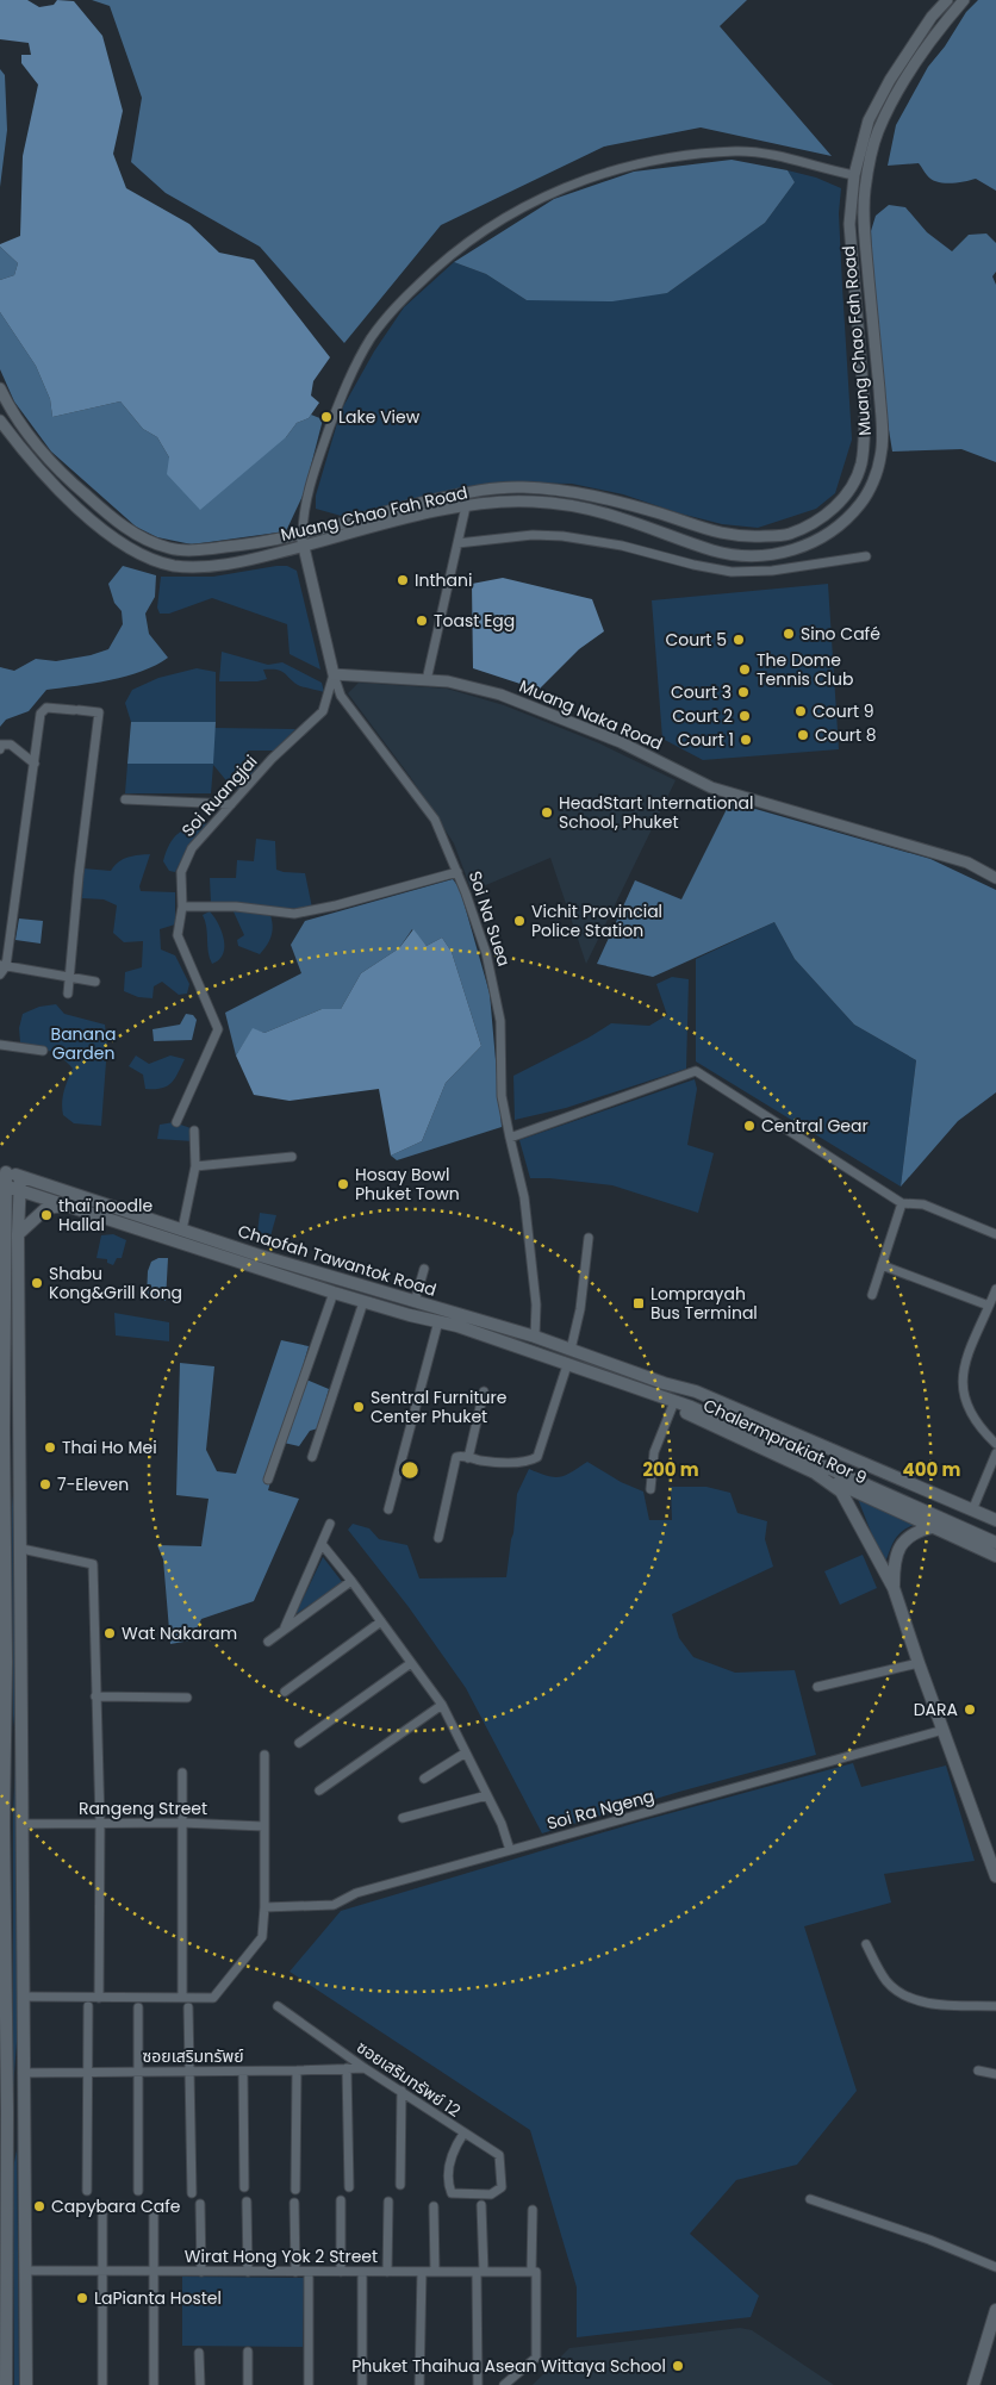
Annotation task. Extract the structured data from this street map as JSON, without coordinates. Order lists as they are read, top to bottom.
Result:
{
  "streets": {
    "main road": ["Chaofah Tawantok Road", "Chalermprakiat Ror 9"],
    "street": [
      "Muang Chao Fah Road",
      "Muang Naka Road",
      "Soi Ruangjai",
      "Soi Na Suea",
      "Rangeng Street",
      "Soi Ra Ngeng",
      "ซอยเสริมทรัพย์",
      "ซอยเสริมทรัพย์ 12",
      "Wirat Hong Yok 2 Street"
    ]
  },
  "crossings": [
    ["Muang Chao Fah Road", "Soi Na Suea"],
    ["Muang Naka Road", "Soi Ruangjai"],
    ["Muang Naka Road", "Soi Na Suea"],
    ["Soi Ruangjai", "Soi Na Suea"],
    ["Soi Na Suea", "Chaofah Tawantok Road"],
    ["Chaofah Tawantok Road", "Chalermprakiat Ror 9"],
    ["ซอยเสริมทรัพย์", "ซอยเสริมทรัพย์ 12"]
  ],
  "parks": ["Banana Garden"],
  "places": {
    "other": [
      "Lake View",
      "Inthani",
      "Toast Egg",
      "Sino Café",
      "Court 5",
      "The Dome Tennis Club",
      "Court 3",
      "Court 9",
      "Court 2",
      "Court 8",
      "Court 1",
      "HeadStart International School, Phuket",
      "Vichit Provincial Police Station",
      "Central Gear",
      "Hosay Bowl Phuket Town",
      "thaï noodle Hallal",
      "Shabu Kong&Grill Kong",
      "Sentral Furniture Center Phuket",
      "Thai Ho Mei",
      "7-Eleven",
      "Wat Nakaram",
      "DARA",
      "Capybara Cafe",
      "LaPianta Hostel",
      "Phuket Thaihua Asean Wittaya School"
    ],
    "transit": ["Lomprayah Bus Terminal"]
  },
  "rings": ["200 m", "400 m"]
}
